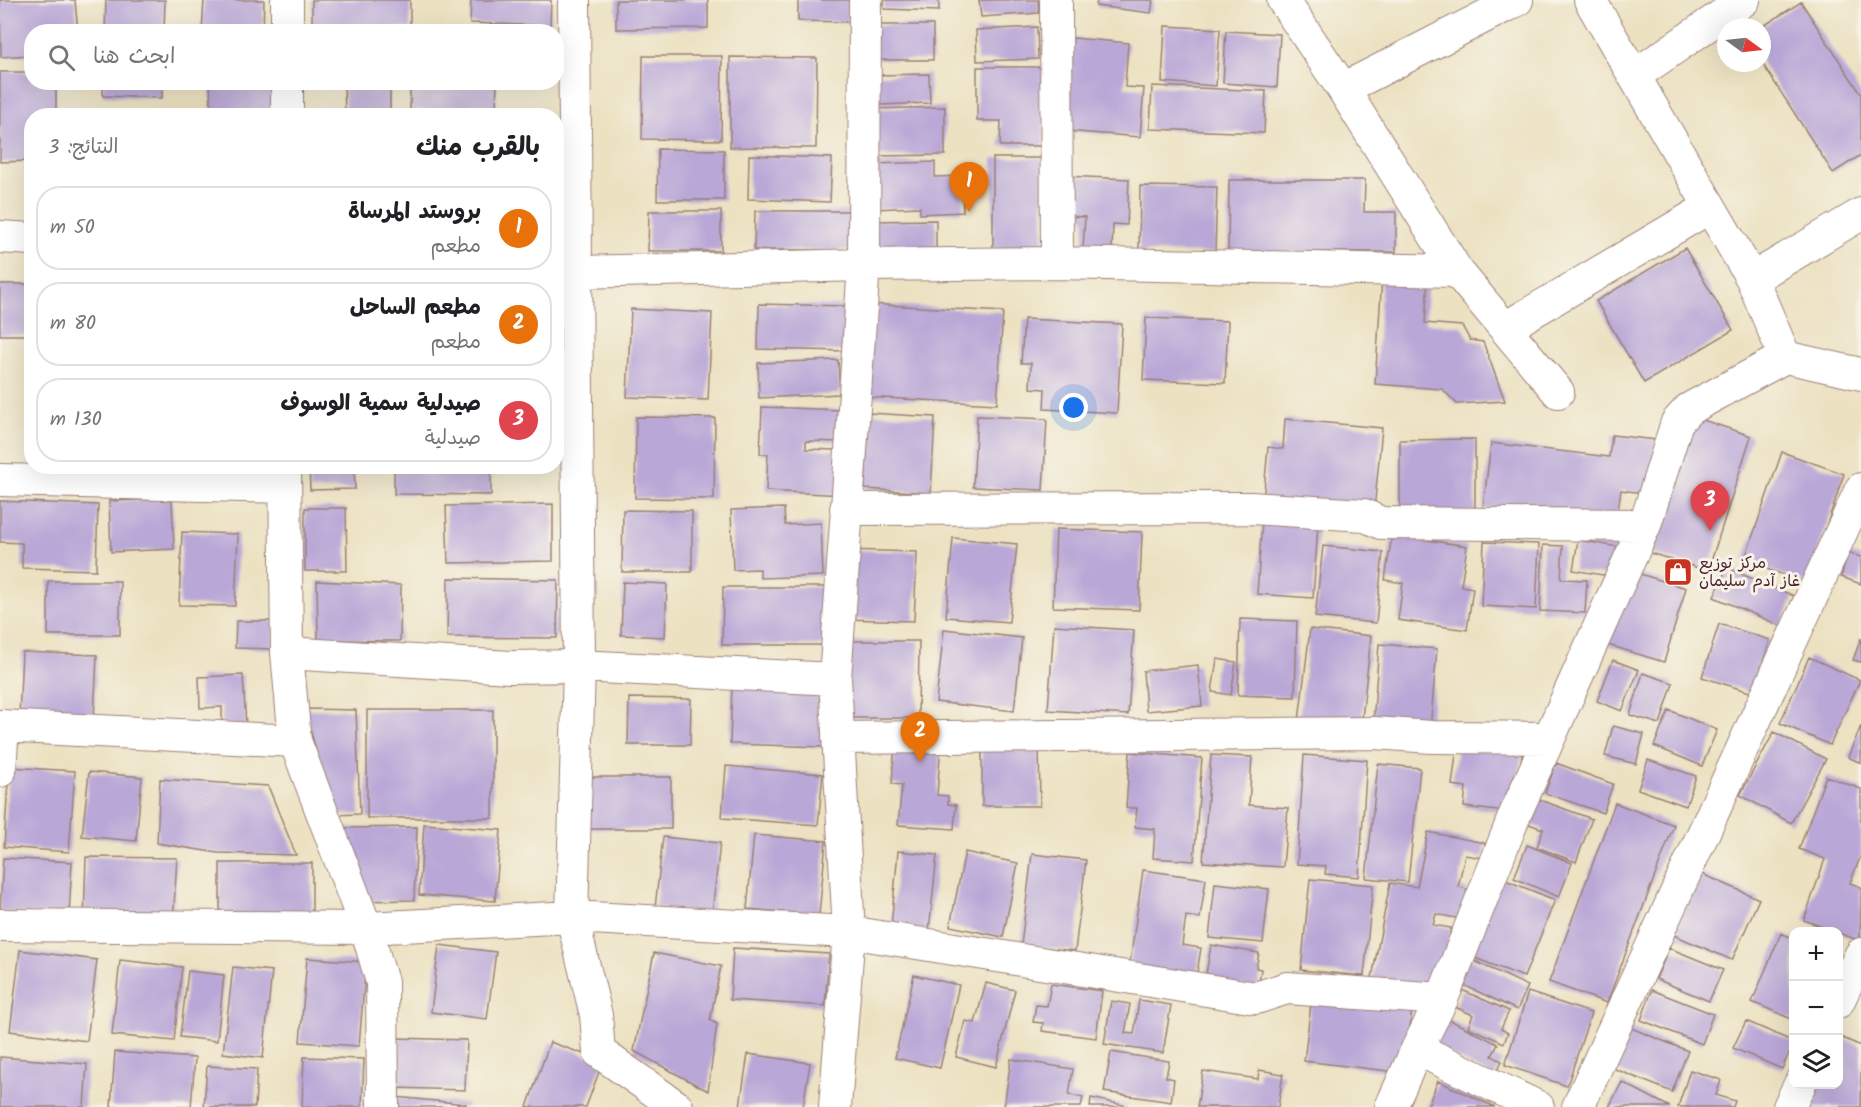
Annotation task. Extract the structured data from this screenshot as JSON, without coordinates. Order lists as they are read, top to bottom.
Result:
{
  "places": {
    "shop": ["مركز توزيع غاز آدم سليمان"]
  },
  "north": "right",
  "page": {
    "search": "ابحث هنا",
    "heading": ["بالقرب منك", "النتائج: 3"],
    "pins": ["1", "3", "2"],
    "list": [
      {
        "mark": "1",
        "name": "بروستد المرساة",
        "note": "مطعم",
        "value": "50 m"
      },
      {
        "mark": "2",
        "name": "مطعم الساحل",
        "note": "مطعم",
        "value": "80 m"
      },
      {
        "mark": "3",
        "name": "صيدلية سمية الوسوف",
        "note": "صيدلية",
        "value": "130 m"
      }
    ],
    "map_buttons": ["+", "−"]
  }
}
